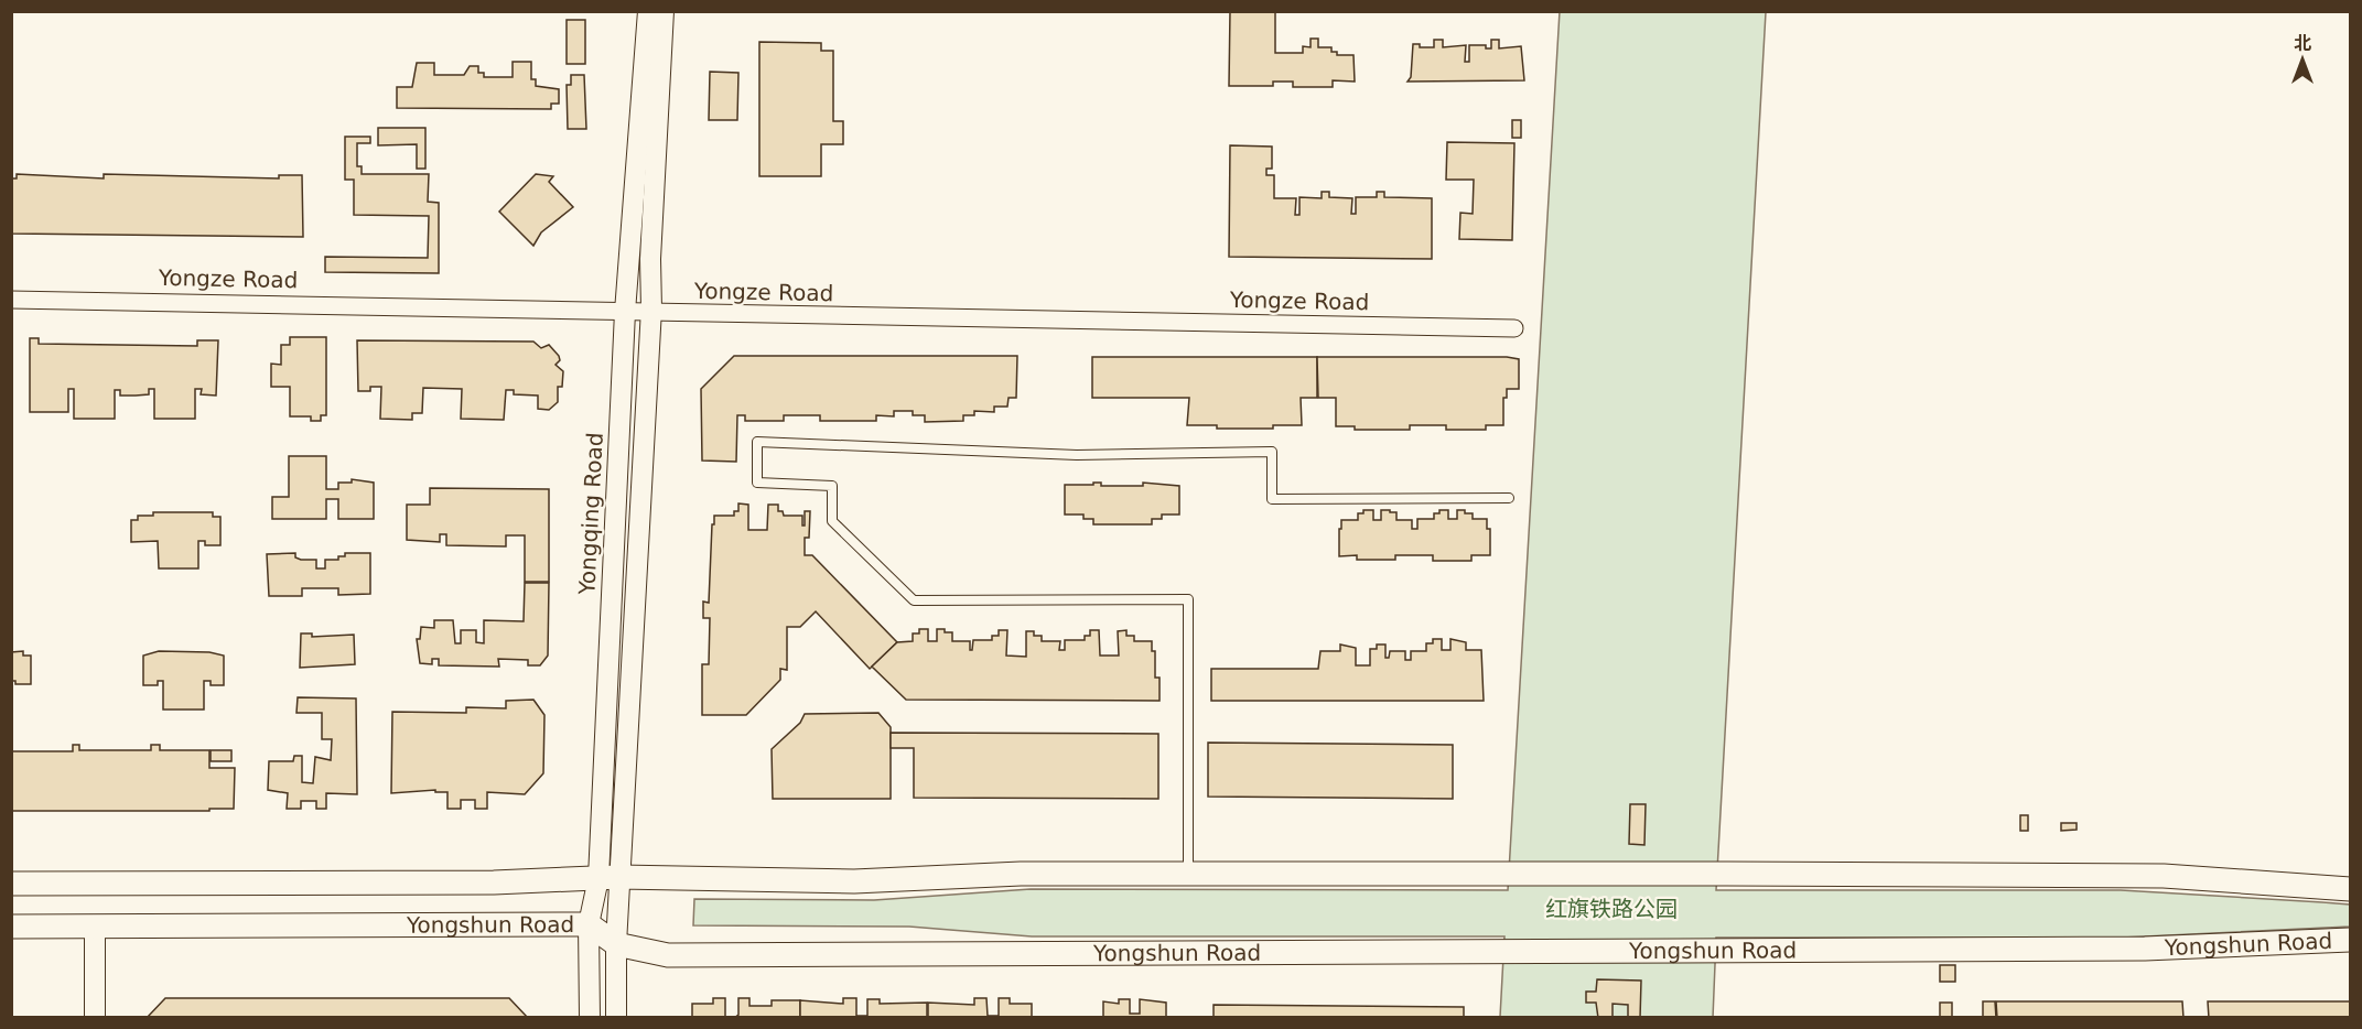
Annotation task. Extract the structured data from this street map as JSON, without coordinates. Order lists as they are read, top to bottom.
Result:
{
  "streets": {
    "main road": ["Yongshun Road"],
    "street": ["Yongze Road", "Yongqing Road"]
  },
  "crossings": [
    ["Yongze Road", "Yongqing Road"],
    ["Yongqing Road", "Yongshun Road"]
  ],
  "parks": ["红旗铁路公园"],
  "north": "top"
}
